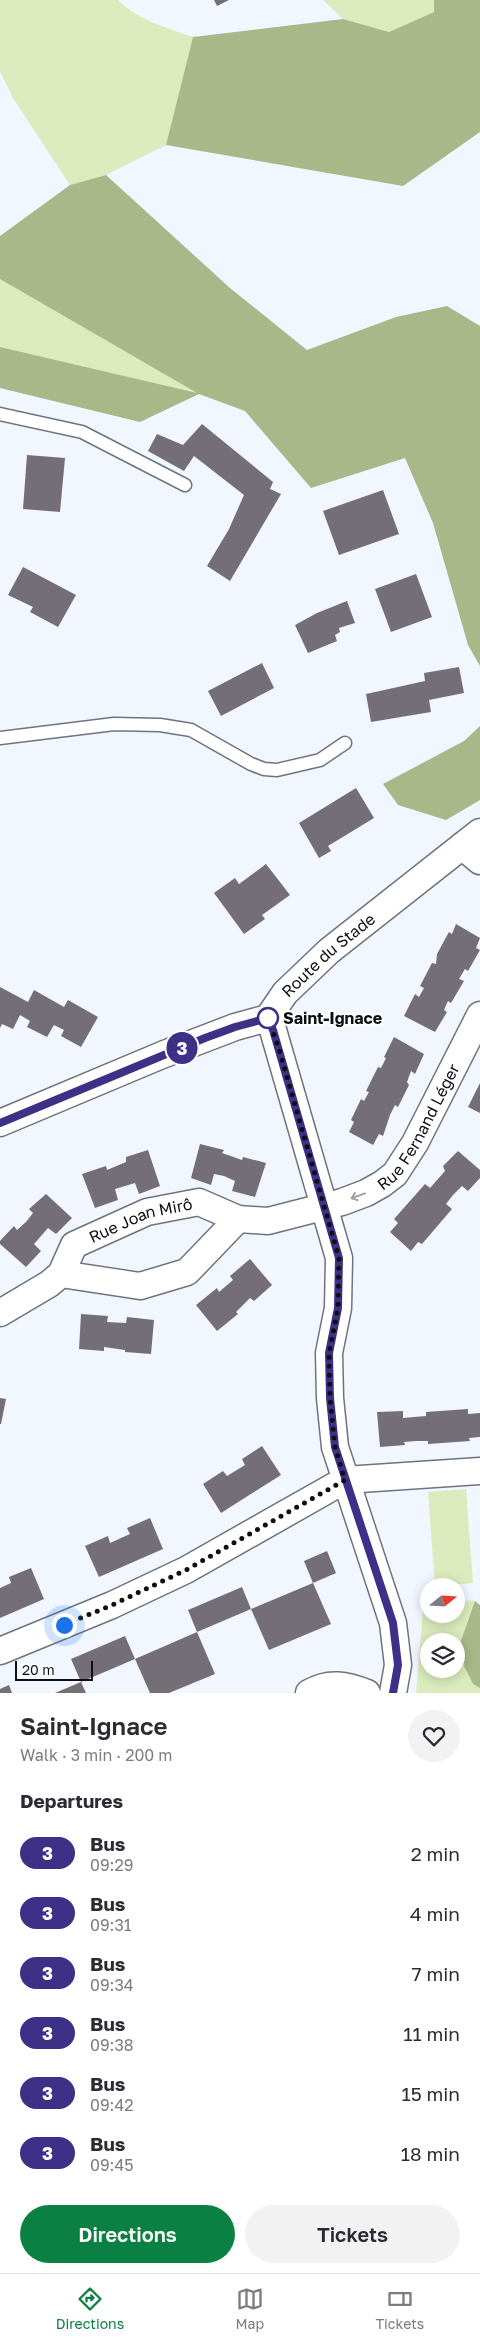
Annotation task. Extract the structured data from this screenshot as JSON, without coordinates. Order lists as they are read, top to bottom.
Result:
{
  "streets": {
    "street": ["Route du Stade", "Rue Fernand Léger", "Rue Joan Mirô"]
  },
  "crossings": [
    ["Rue Fernand Léger", "Rue Joan Mirô"]
  ],
  "one_way": ["Rue Fernand Léger"],
  "places": ["Saint-Ignace"],
  "lines": ["bus line 3"],
  "scale_bar": "20 m",
  "north": "right",
  "page": {
    "on_map": "3",
    "scale": "20 m",
    "heading": [
      ["Saint-Ignace", "Walk · 3 min · 200 m"],
      "Departures"
    ],
    "list": [
      {
        "mark": "3",
        "name": "Bus",
        "note": "09:29",
        "value": "2 min"
      },
      {
        "mark": "3",
        "name": "Bus",
        "note": "09:31",
        "value": "4 min"
      },
      {
        "mark": "3",
        "name": "Bus",
        "note": "09:34",
        "value": "7 min"
      },
      {
        "mark": "3",
        "name": "Bus",
        "note": "09:38",
        "value": "11 min"
      },
      {
        "mark": "3",
        "name": "Bus",
        "note": "09:42",
        "value": "15 min"
      },
      {
        "mark": "3",
        "name": "Bus",
        "note": "09:45",
        "value": "18 min"
      }
    ],
    "buttons": ["Directions", "Tickets"],
    "tabs": ["Directions", "Map", "Tickets"]
  }
}
